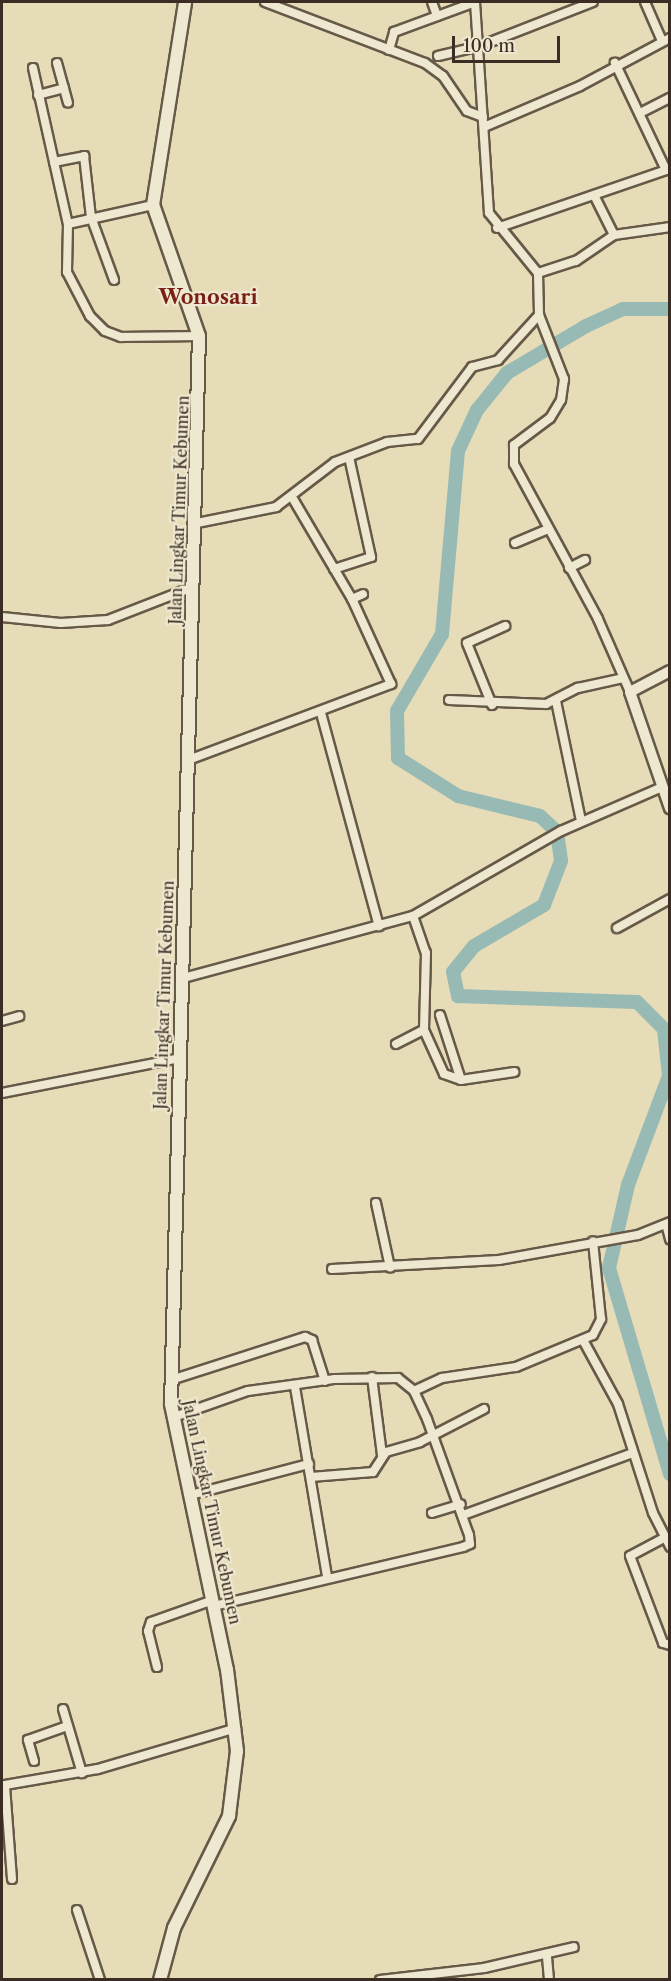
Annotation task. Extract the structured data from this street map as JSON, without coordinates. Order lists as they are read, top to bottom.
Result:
{
  "streets": {
    "main road": ["Jalan Lingkar Timur Kebumen"]
  },
  "districts": ["Wonosari"],
  "scale_bar": "100 m"
}
